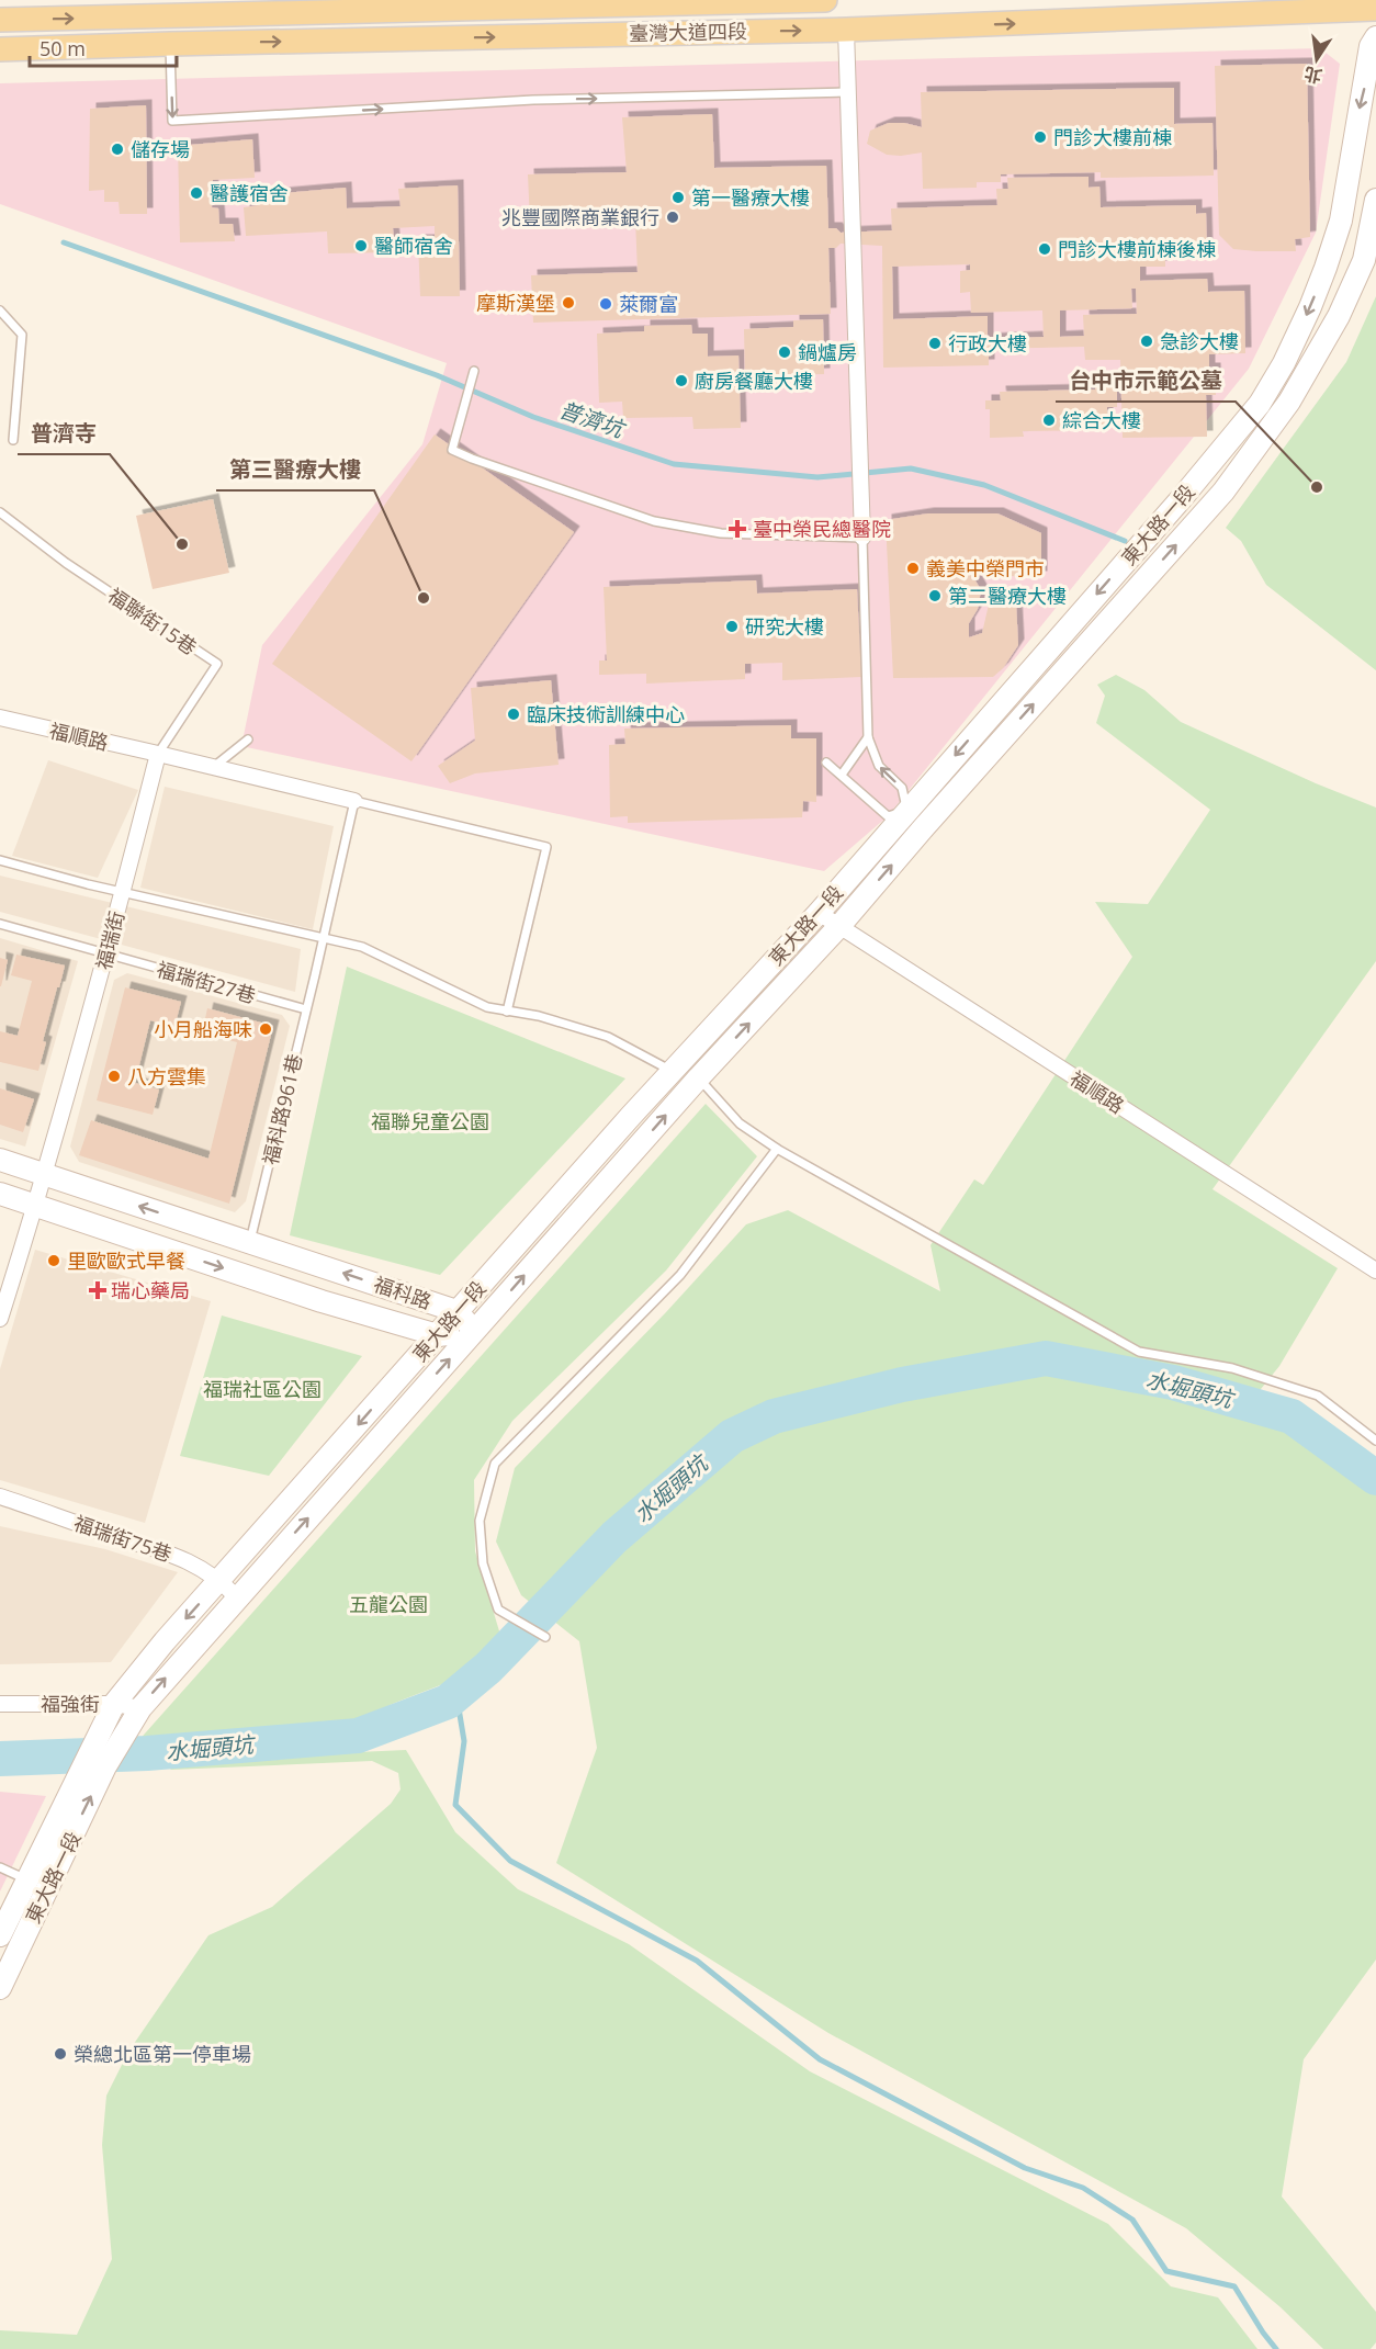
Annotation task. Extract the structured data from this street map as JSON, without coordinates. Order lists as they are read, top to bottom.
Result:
{
  "streets": {
    "main road": ["臺灣大道四段"],
    "street": [
      "東大路一段",
      "福順路",
      "福瑞街",
      "福科路",
      "福瑞街75巷",
      "福強街"
    ],
    "lane": ["福聯街15巷", "福瑞街27巷", "福科路961巷"]
  },
  "crossings": [
    ["東大路一段", "福順路"],
    ["東大路一段", "福科路"],
    ["東大路一段", "福瑞街75巷"],
    ["東大路一段", "福強街"],
    ["福聯街15巷", "福順路"],
    ["福聯街15巷", "福瑞街"],
    ["福順路", "福瑞街"],
    ["福瑞街", "福瑞街27巷"],
    ["福瑞街", "福科路"],
    ["福瑞街27巷", "福科路961巷"],
    ["福科路961巷", "福科路"]
  ],
  "one_way": ["臺灣大道四段"],
  "water": ["普濟坑", "水堀頭坑"],
  "parks": ["福聯兒童公園", "福瑞社區公園", "五龍公園"],
  "places": {
    "other": [
      "門診大樓前棟",
      "儲存場",
      "醫護宿舍",
      "第一醫療大樓",
      "兆豐國際商業銀行",
      "醫師宿舍",
      "門診大樓前棟後棟",
      "摩斯漢堡",
      "萊爾富",
      "急診大樓",
      "行政大樓",
      "鍋爐房",
      "廚房餐廳大樓",
      "綜合大樓",
      "台中市示範公墓",
      "普濟寺",
      "義美中榮門市",
      "第二醫療大樓",
      "第三醫療大樓",
      "研究大樓",
      "臨床技術訓練中心",
      "小月船海味",
      "八方雲集",
      "里歐歐式早餐",
      "榮總北區第一停車場"
    ],
    "health": ["臺中榮民總醫院", "瑞心藥局"]
  },
  "scale_bar": "50 m",
  "north": "bottom"
}
